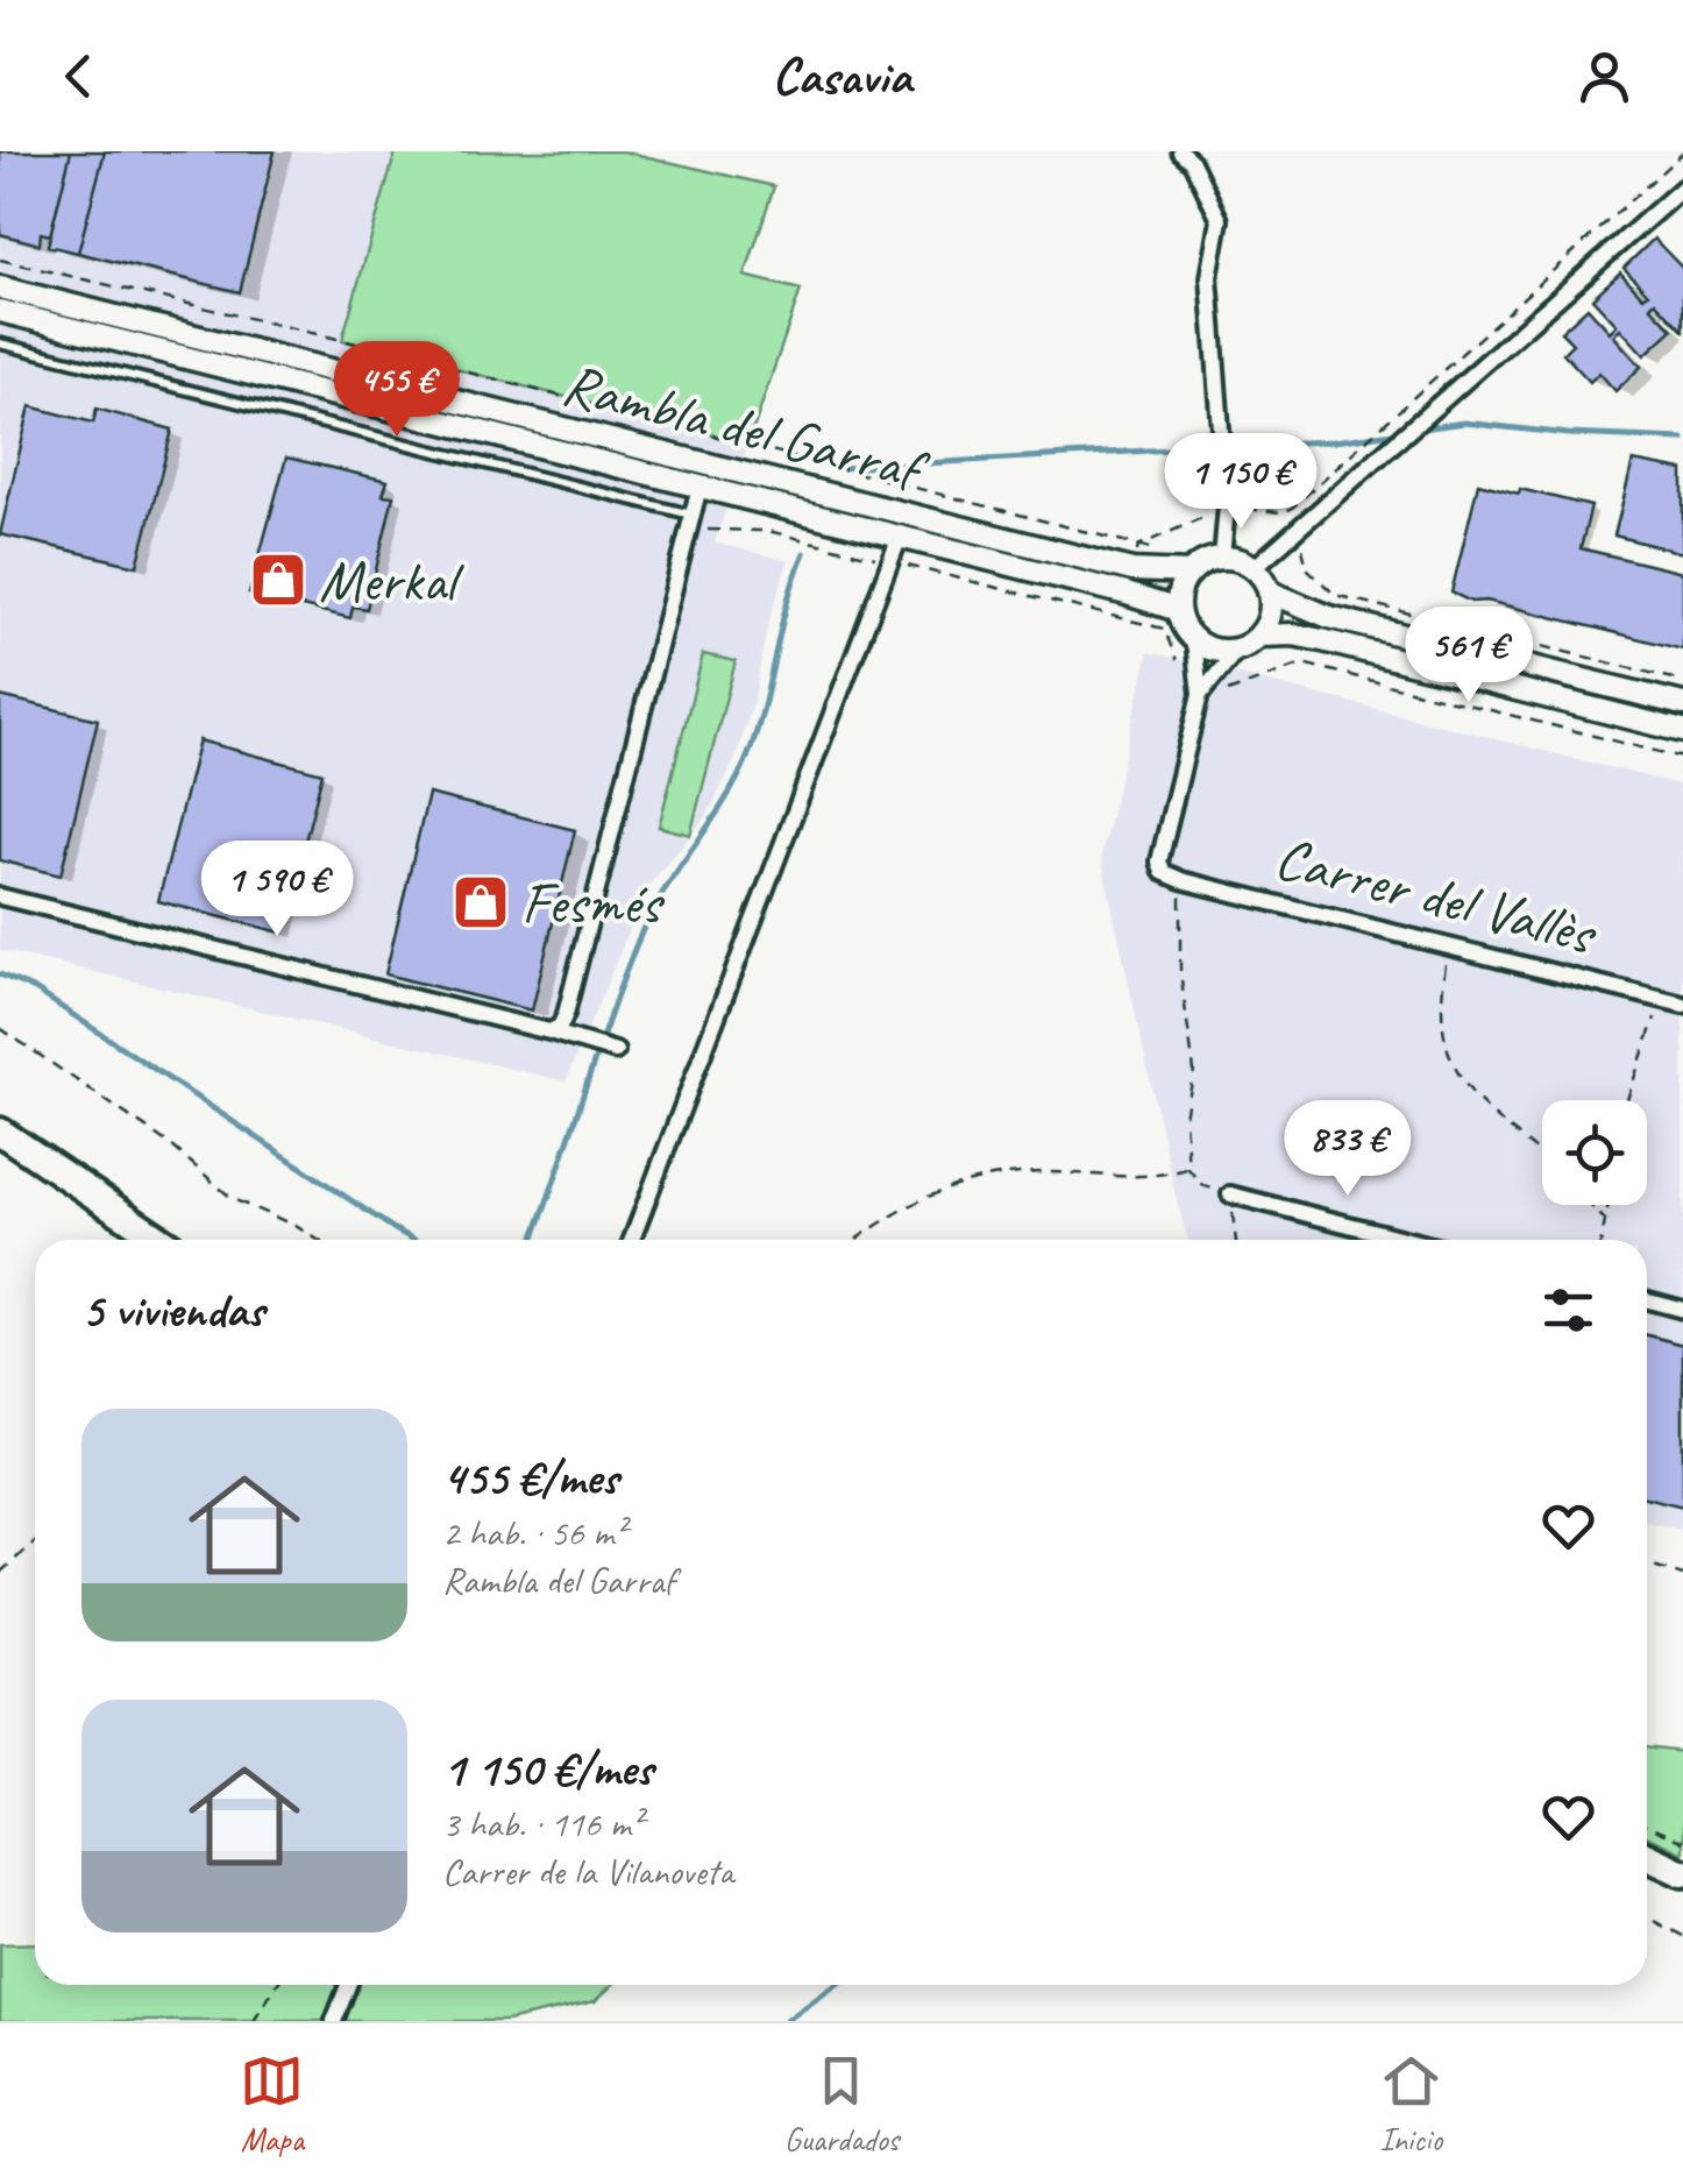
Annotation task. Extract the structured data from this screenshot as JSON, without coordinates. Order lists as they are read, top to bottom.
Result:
{
  "streets": {
    "street": ["Rambla del Garraf", "Carrer del Vallès"]
  },
  "places": {
    "shop": ["Merkal", "Fesmés"]
  },
  "page": {
    "header": "Casavia",
    "price": [
      "455 €",
      "1 150 €",
      "561 €",
      "1 590 €",
      "833 €"
    ],
    "heading": "5 viviendas",
    "list": [
      {
        "name": "455 €/mes",
        "note": "2 hab. · 56 m² · Rambla del Garraf"
      },
      {
        "name": "1 150 €/mes",
        "note": "3 hab. · 116 m² · Carrer de la Vilanoveta"
      }
    ],
    "tabs": ["Mapa", "Guardados", "Inicio"]
  }
}
